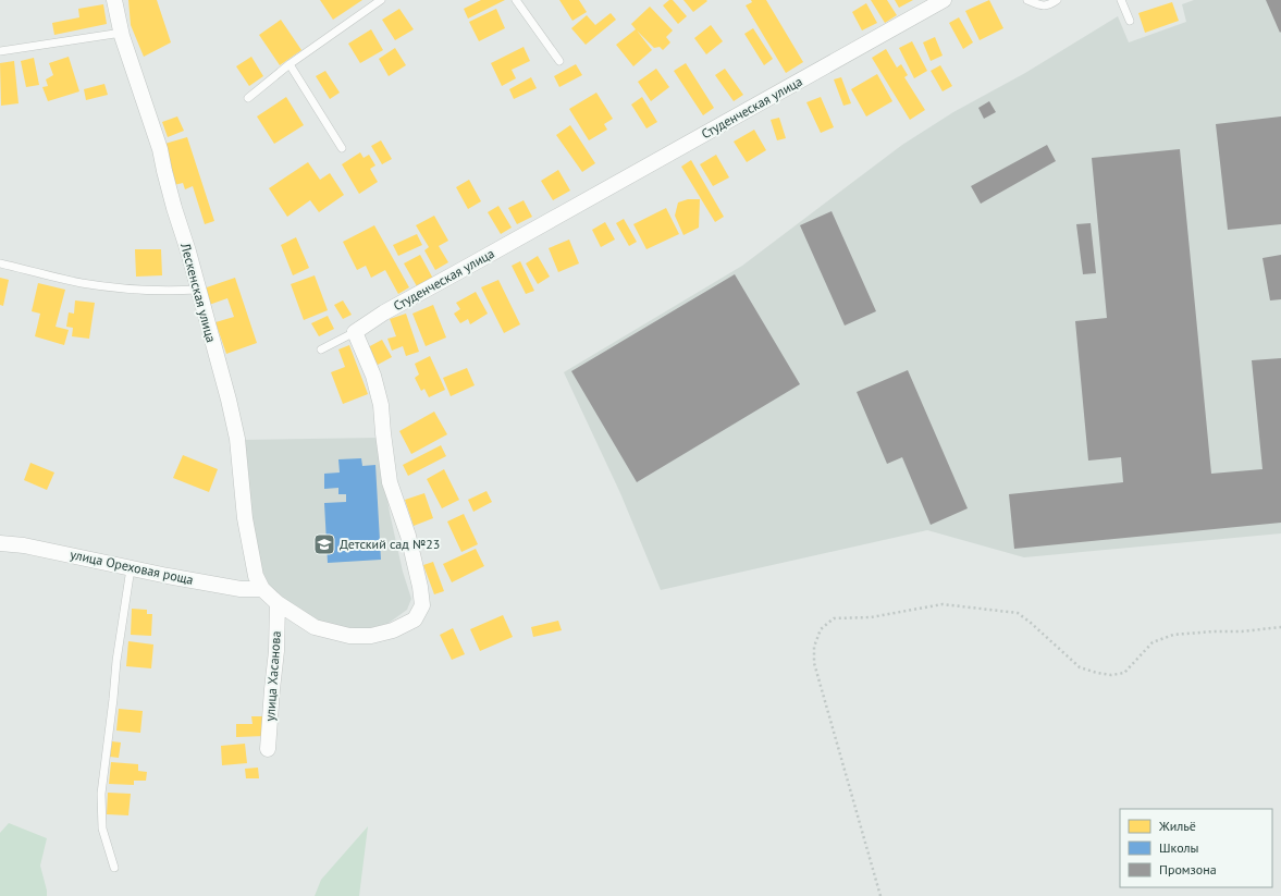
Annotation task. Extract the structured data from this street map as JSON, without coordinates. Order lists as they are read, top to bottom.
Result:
{
  "streets": {
    "street": [
      "Студенческая улица",
      "Лескенская улица",
      "улица Ореховая роща",
      "улица Хасанова"
    ]
  },
  "crossings": [
    ["Лескенская улица", "улица Ореховая роща"]
  ],
  "places": {
    "school or university": ["Детский сад №23"]
  },
  "legend": ["Жильё", "Школы", "Промзона"]
}
